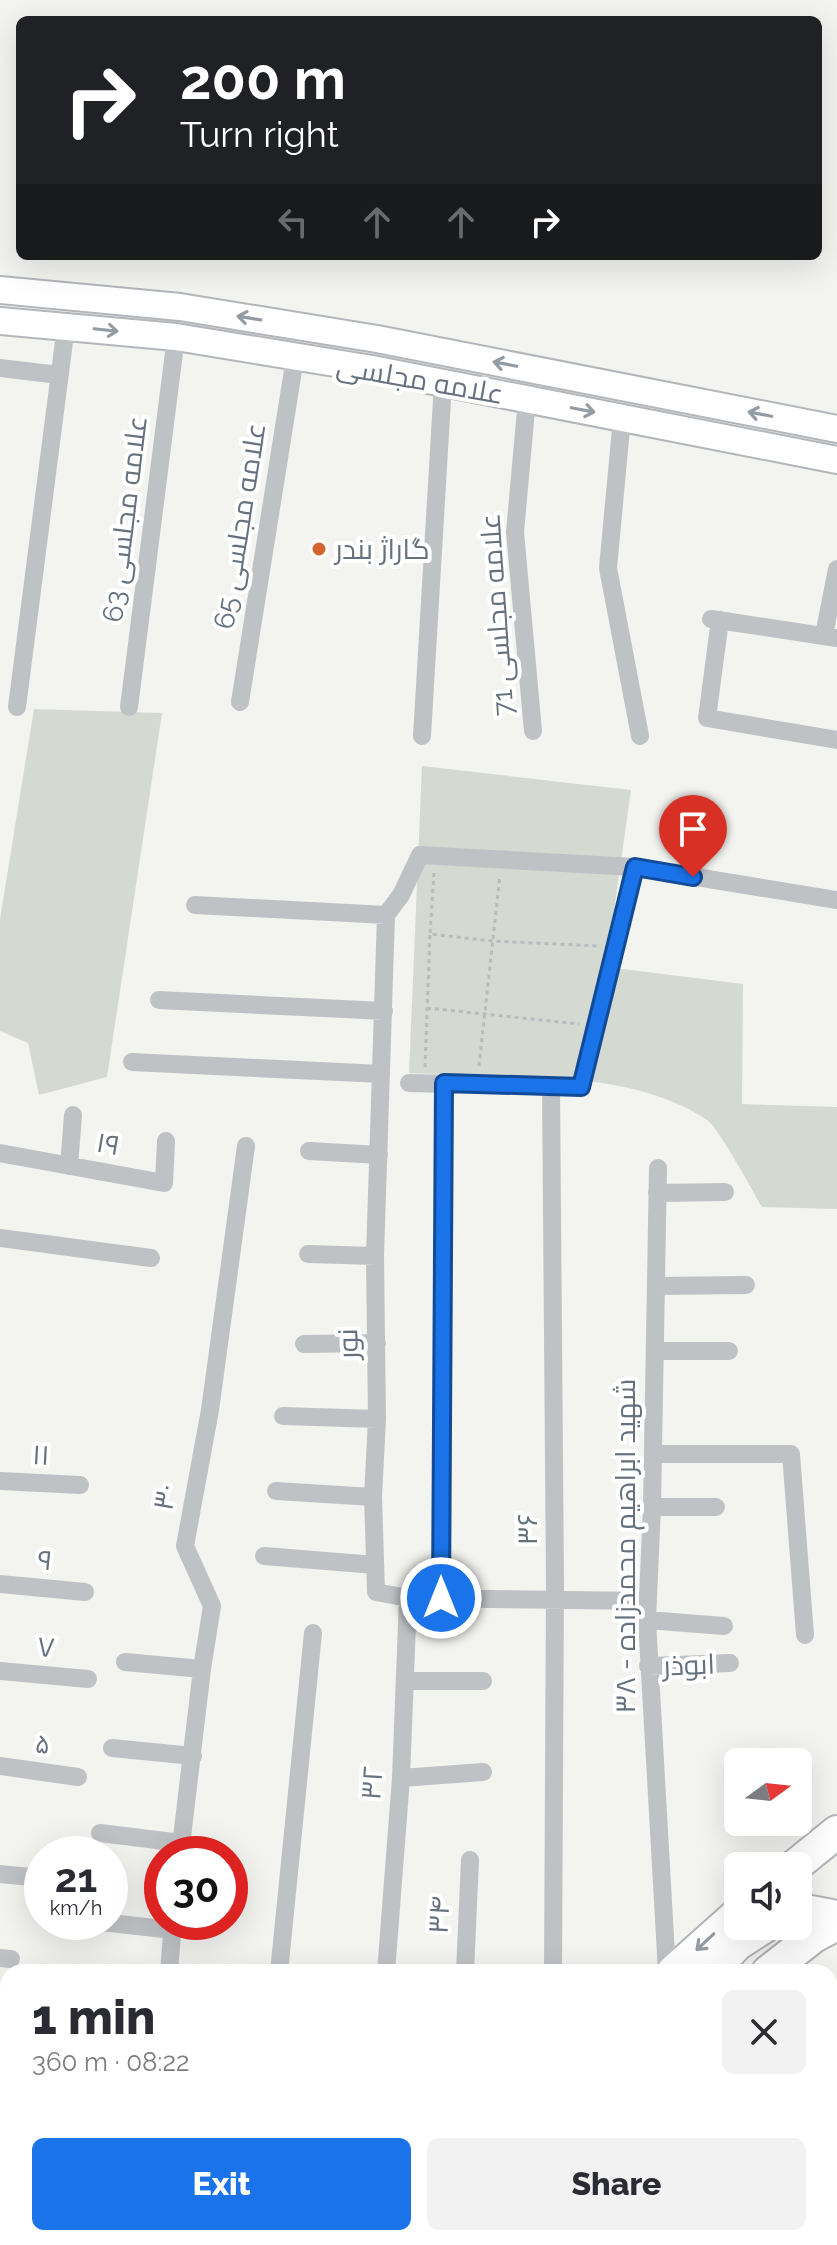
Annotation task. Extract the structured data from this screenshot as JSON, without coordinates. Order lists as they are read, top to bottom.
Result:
{
  "streets": {
    "main road": ["علامه مجلسی"],
    "street": [
      "علامه مجلسی 63",
      "علامه مجلسی 65",
      "علامه مجلسی 71",
      "۱۹",
      "نور",
      "۱۱",
      "۳۰",
      "۳۶",
      "شهید ابراهیم محمدزاده - ۳۸",
      "۹",
      "۷",
      "ابوذر",
      "۵",
      "۳۲",
      "۳۴"
    ]
  },
  "crossings": [
    ["علامه مجلسی", "علامه مجلسی 63"],
    ["علامه مجلسی", "علامه مجلسی 65"],
    ["علامه مجلسی", "علامه مجلسی 71"],
    ["نور", "۳۶"],
    ["نور", "شهید ابراهیم محمدزاده - ۳۸"],
    ["نور", "۳۲"],
    ["شهید ابراهیم محمدزاده - ۳۸", "ابوذر"]
  ],
  "places": ["گاراژ بندر"],
  "north": "right",
  "page": {
    "turn": ["200 m", "Turn right"],
    "speed": "21 km/h",
    "limit": "30",
    "heading": ["1 min", "360 m · 08:22"],
    "buttons": ["Exit", "Share"]
  }
}
